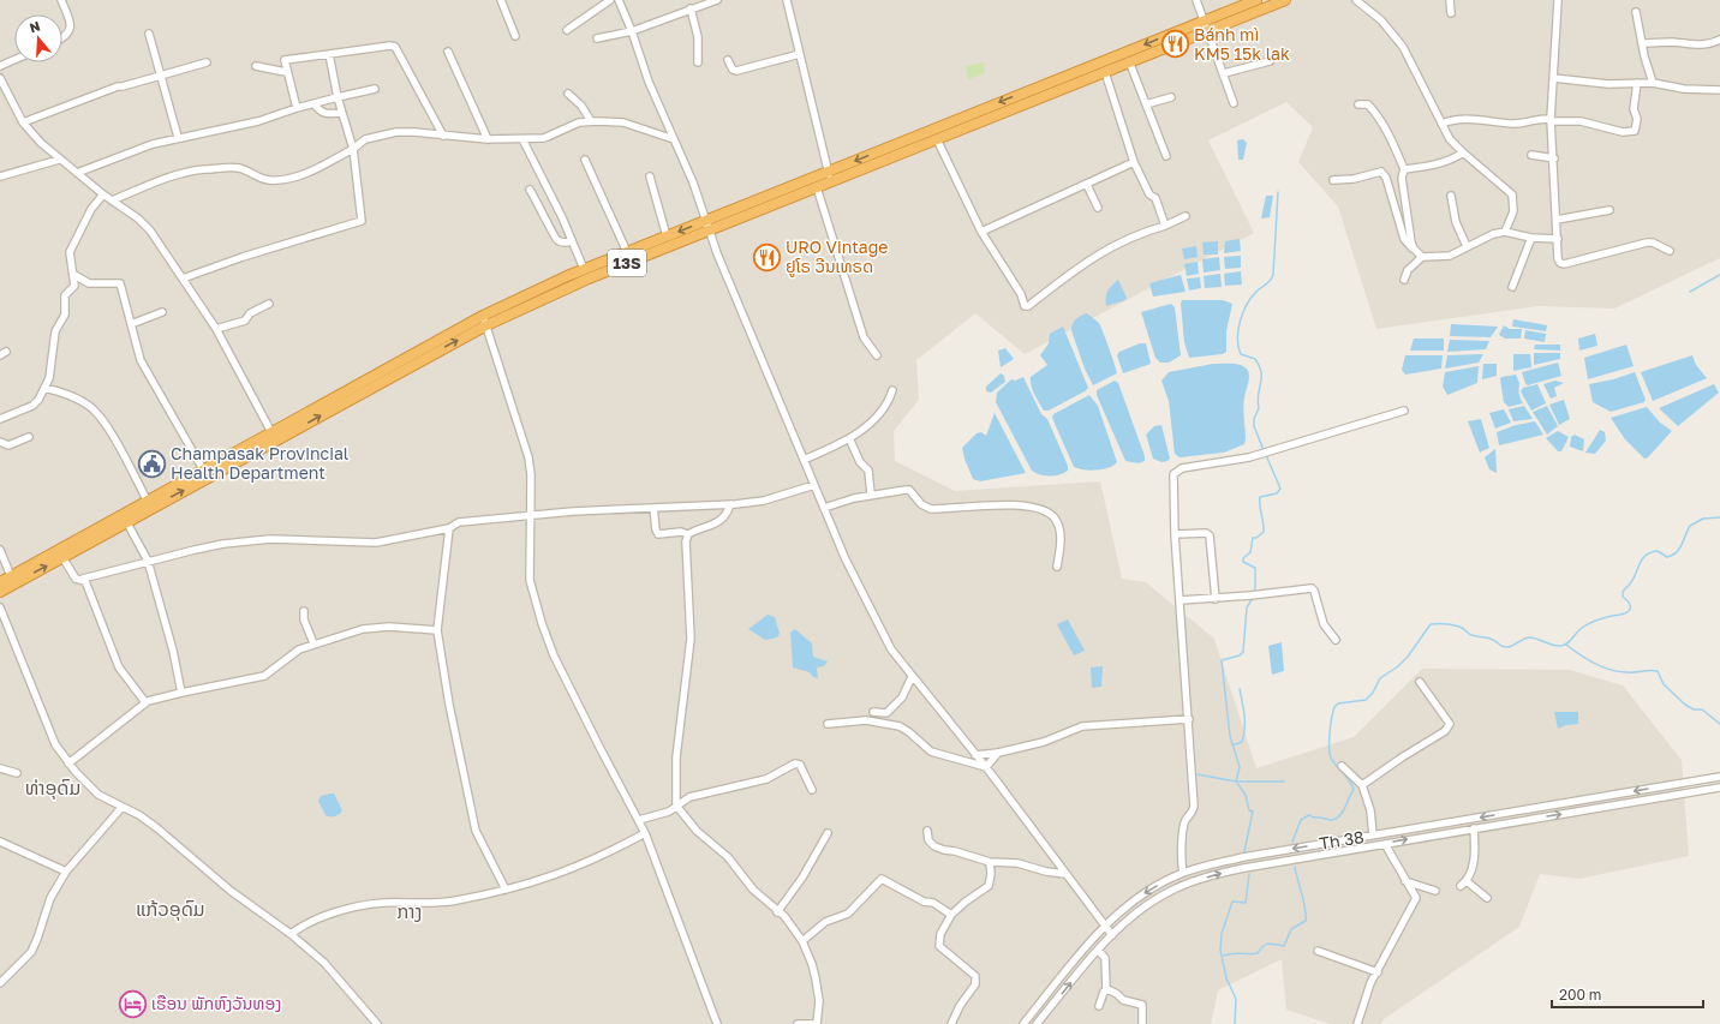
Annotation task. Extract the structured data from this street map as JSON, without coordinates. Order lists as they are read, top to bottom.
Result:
{
  "streets": {
    "highway": ["13S"],
    "street": ["Th 38"]
  },
  "districts": ["ທ່າອຸດົມ", "ແກ້ວອຸດົມ", "ກາງ"],
  "places": {
    "restaurant": ["Bánh mì KM5 15k lak", "URO Vintage ຢູໂຣ ວີນເທຣດ"],
    "public building": ["Champasak Provincial Health Department"],
    "hotel": ["ເຮືອນ ພັກຫົງວັນທອງ"]
  },
  "scale_bar": "200 m",
  "north": "top"
}
